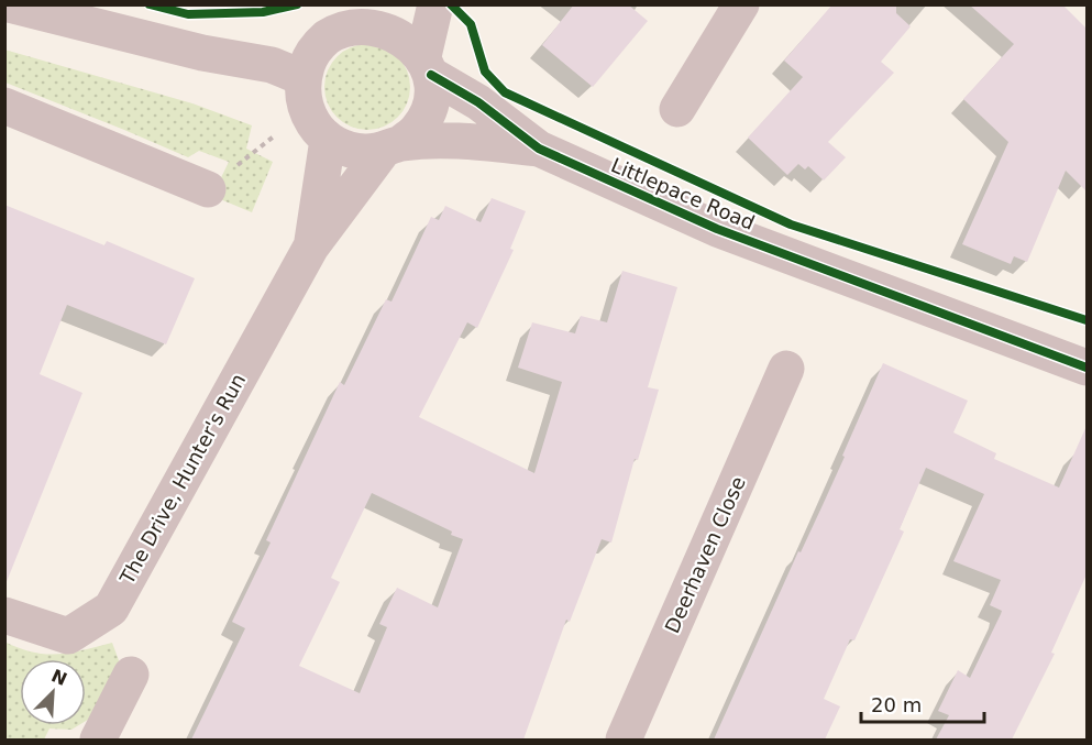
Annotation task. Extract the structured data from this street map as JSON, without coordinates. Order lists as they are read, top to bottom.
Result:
{
  "streets": {
    "street": ["Littlepace Road", "The Drive, Hunter's Run", "Deerhaven Close"]
  },
  "crossings": [
    ["Littlepace Road", "The Drive, Hunter's Run"]
  ],
  "scale_bar": "20 m",
  "north": "top right"
}
